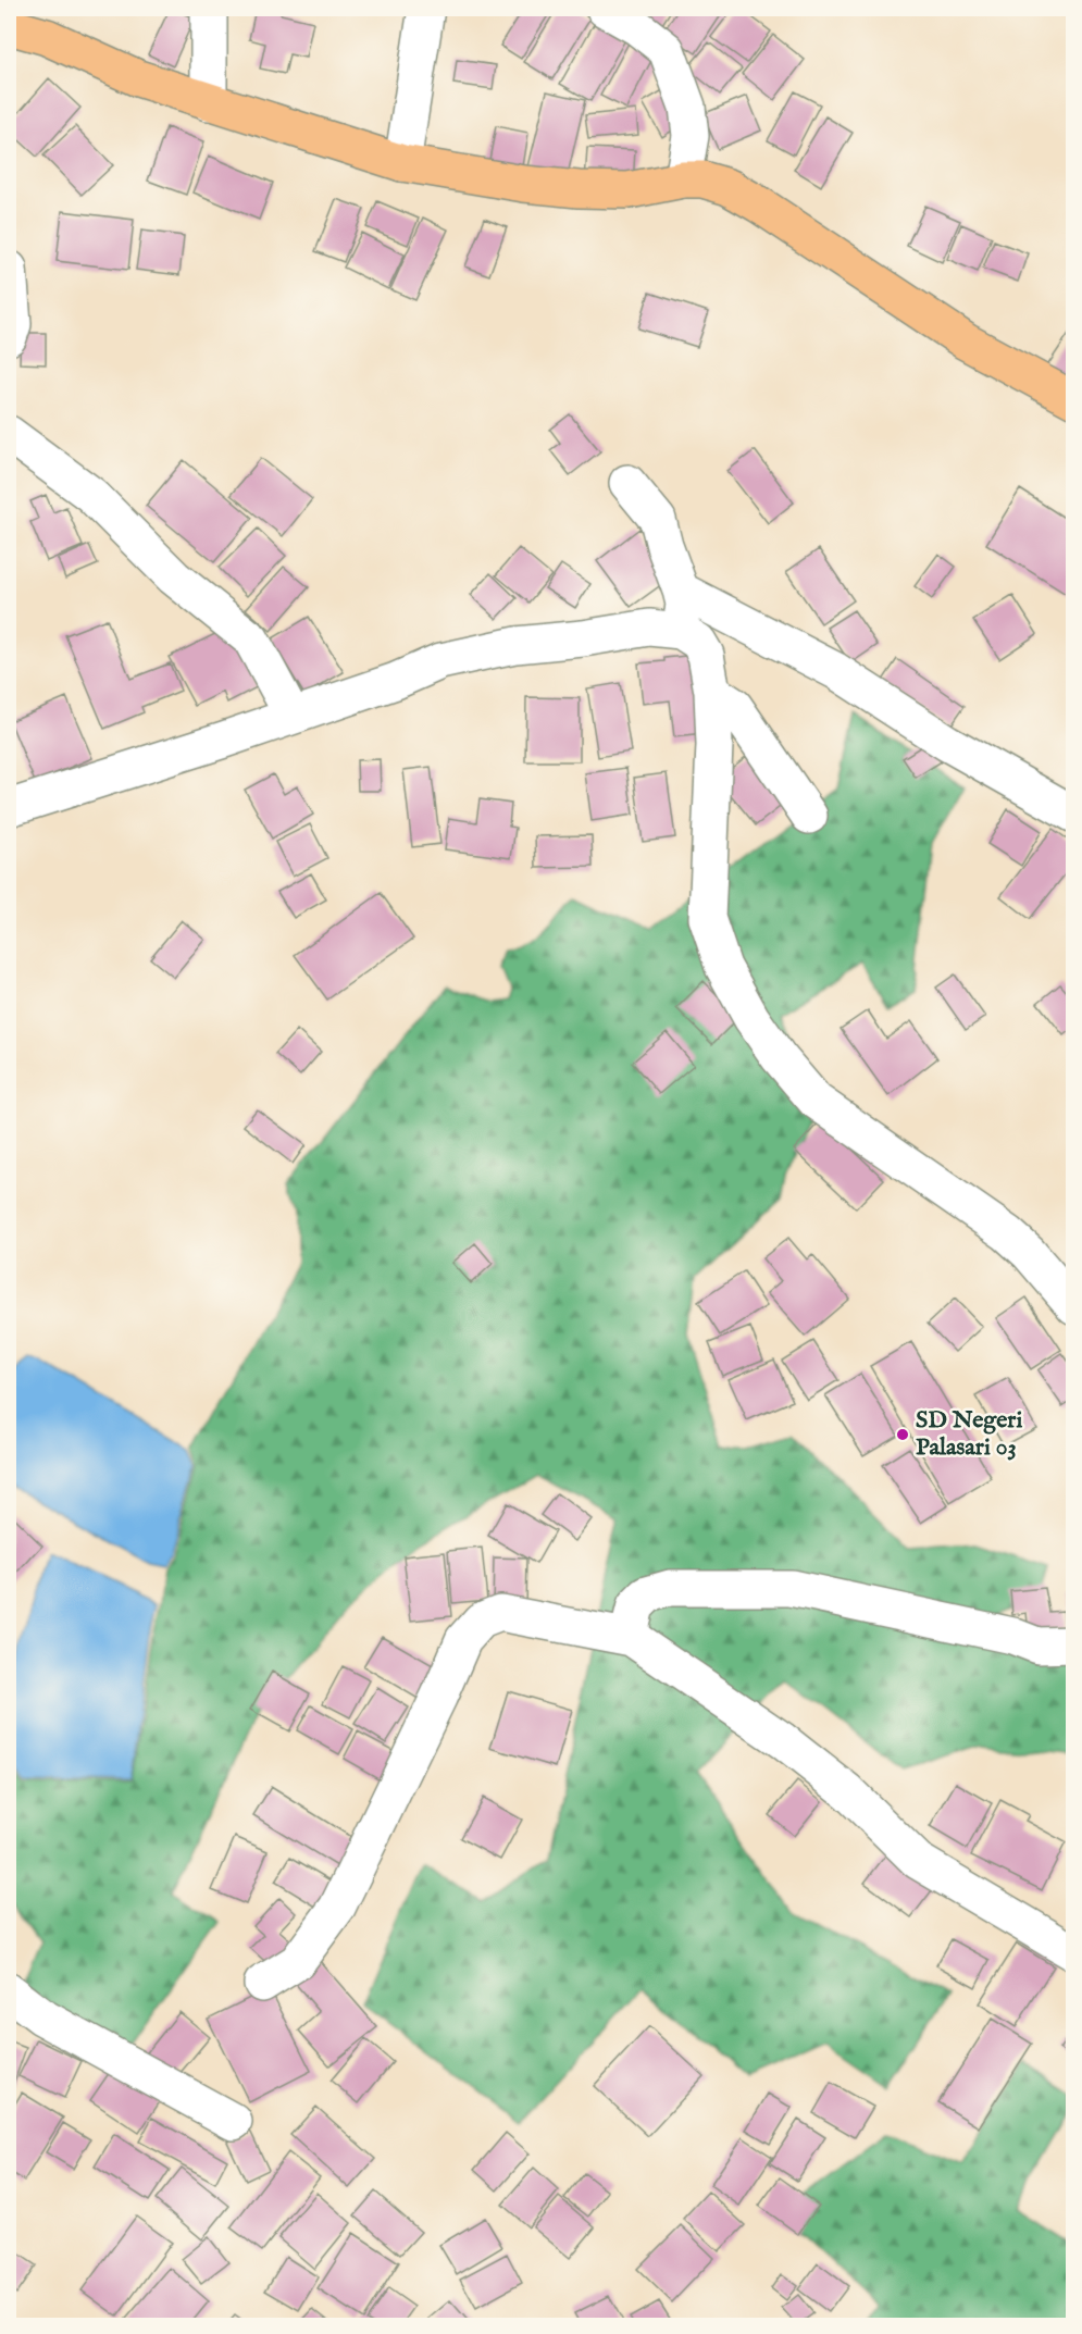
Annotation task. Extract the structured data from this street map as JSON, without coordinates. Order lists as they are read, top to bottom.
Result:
{
  "places": ["SD Negeri Palasari 03"]
}
